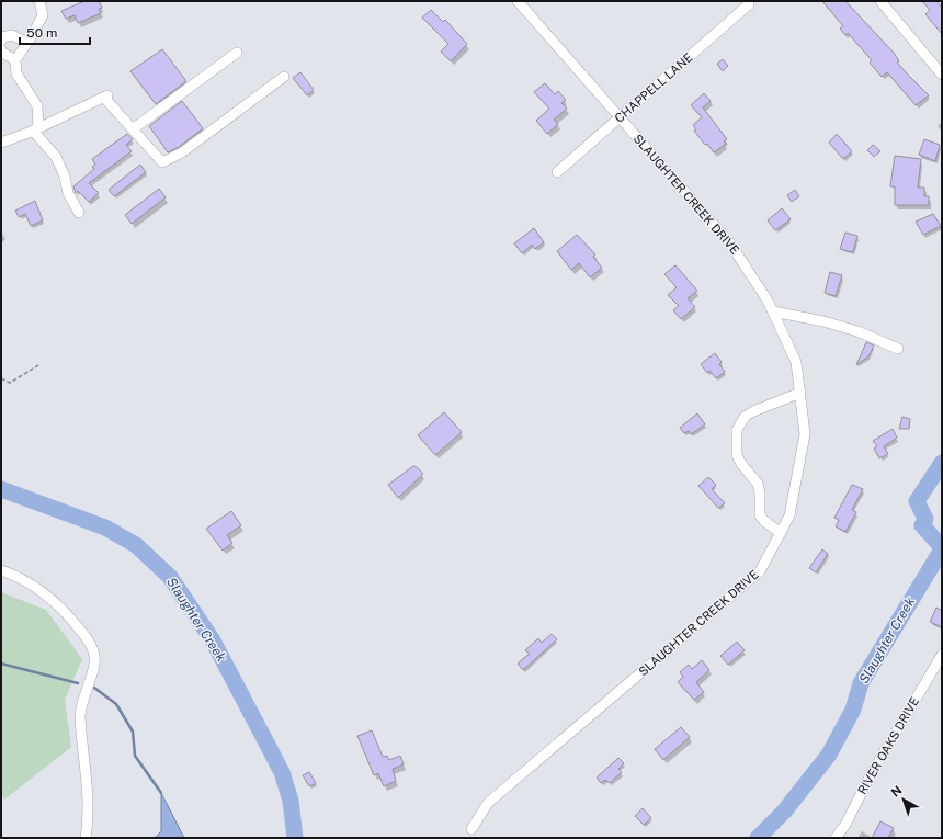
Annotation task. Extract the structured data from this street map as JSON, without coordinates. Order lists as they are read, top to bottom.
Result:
{
  "streets": {
    "street": ["CHAPPELL LANE", "SLAUGHTER CREEK DRIVE", "RIVER OAKS DRIVE"]
  },
  "crossings": [
    ["CHAPPELL LANE", "SLAUGHTER CREEK DRIVE"]
  ],
  "water": ["Slaughter Creek"],
  "scale_bar": "50 m",
  "north": "top left"
}
